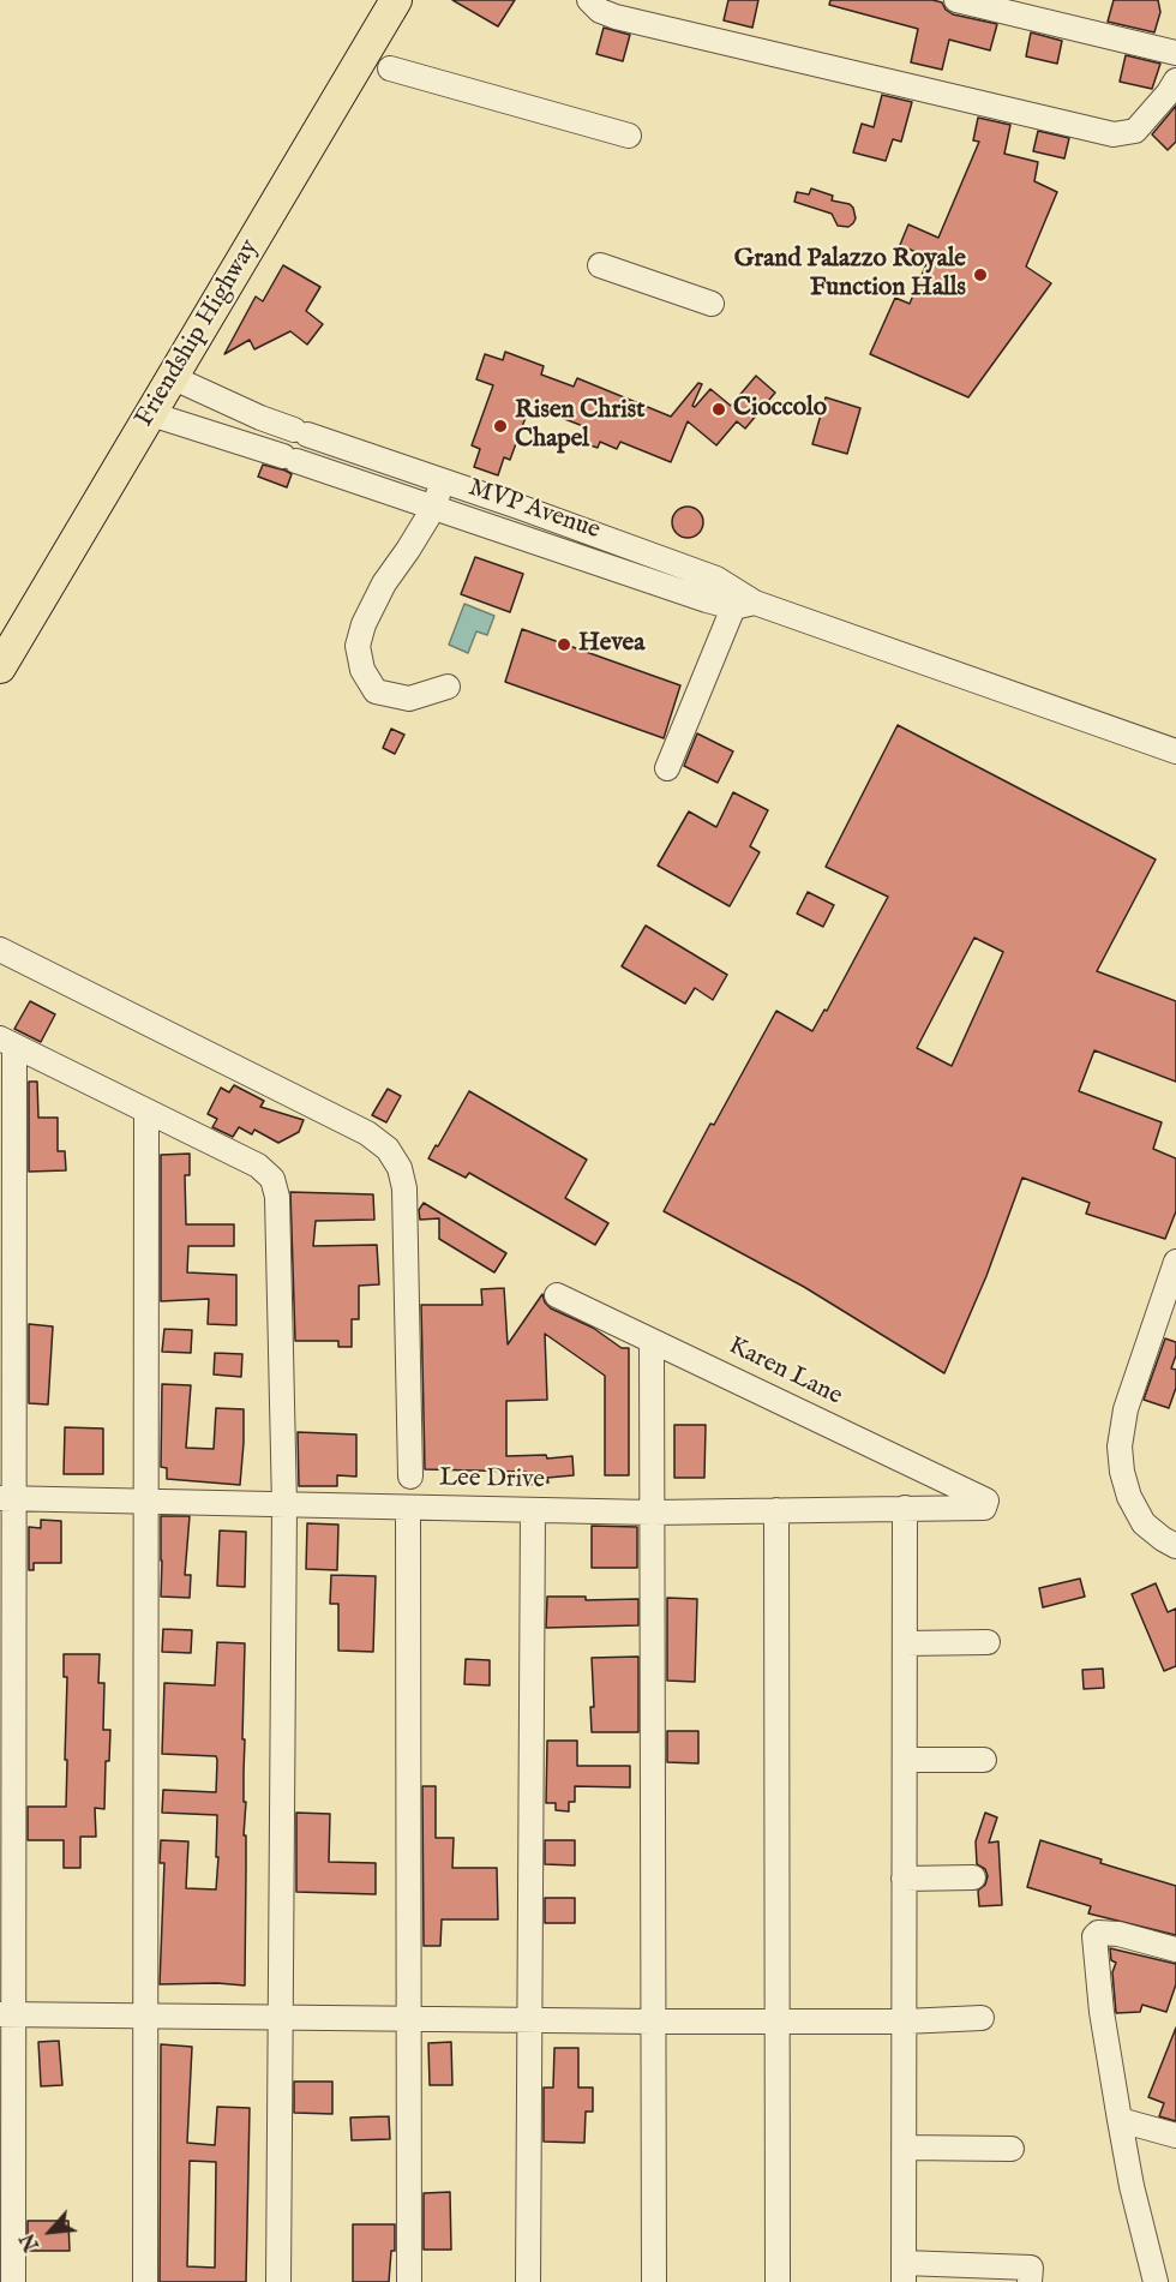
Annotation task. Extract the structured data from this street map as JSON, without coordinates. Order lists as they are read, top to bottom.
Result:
{
  "streets": {
    "main road": ["Friendship Highway"],
    "street": ["MVP Avenue", "Karen Lane", "Lee Drive"]
  },
  "crossings": [
    ["Friendship Highway", "MVP Avenue"],
    ["Karen Lane", "Lee Drive"]
  ],
  "places": [
    "Grand Palazzo Royale Function Halls",
    "Cioccolo",
    "Risen Christ Chapel",
    "Hevea"
  ],
  "north": "bottom left"
}
